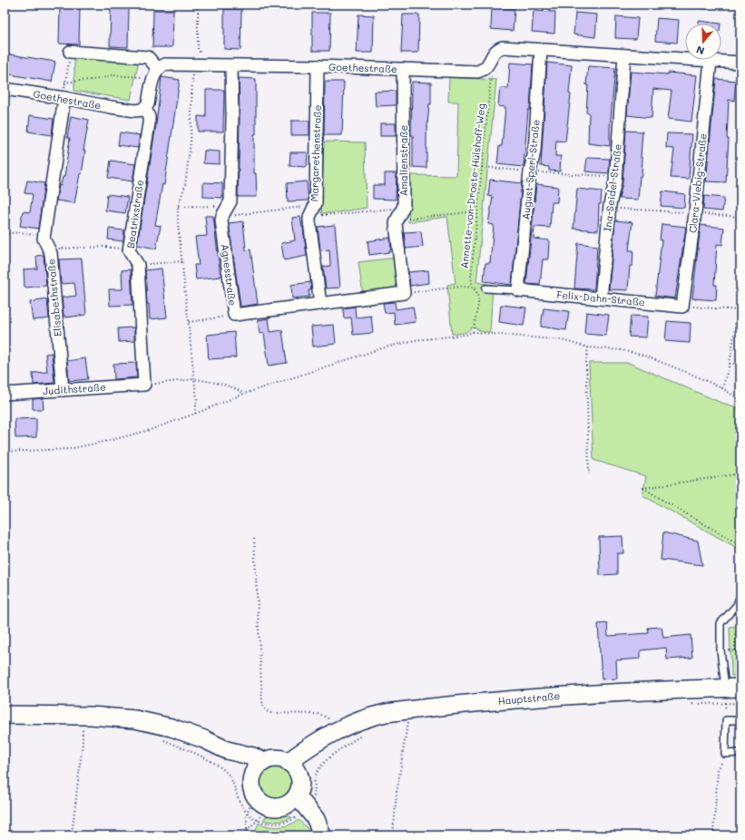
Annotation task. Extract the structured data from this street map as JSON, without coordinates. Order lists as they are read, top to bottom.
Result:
{
  "streets": {
    "street": [
      "Goethestraße",
      "Margarethenstraße",
      "Amalienstraße",
      "August-Sperl-Straße",
      "Clara-Viebig-Straße",
      "Ina-Seidel-Straße",
      "Beatrixstraße",
      "Agnesstraße",
      "Elisabethstraße",
      "Felix-Dahn-Straße",
      "Judithstraße",
      "Hauptstraße"
    ],
    "path": ["Annette-von-Droste-Hülshoff-Weg"]
  },
  "crossings": [
    ["Goethestraße", "Margarethenstraße"],
    ["Goethestraße", "Amalienstraße"],
    ["Goethestraße", "Annette-von-Droste-Hülshoff-Weg"],
    ["Goethestraße", "Beatrixstraße"],
    ["Goethestraße", "Agnesstraße"],
    ["Goethestraße", "Elisabethstraße"],
    ["Margarethenstraße", "Agnesstraße"],
    ["Amalienstraße", "Agnesstraße"],
    ["August-Sperl-Straße", "Felix-Dahn-Straße"],
    ["Clara-Viebig-Straße", "Felix-Dahn-Straße"],
    ["Ina-Seidel-Straße", "Felix-Dahn-Straße"],
    ["Beatrixstraße", "Judithstraße"],
    ["Elisabethstraße", "Judithstraße"]
  ],
  "north": "bottom"
}
